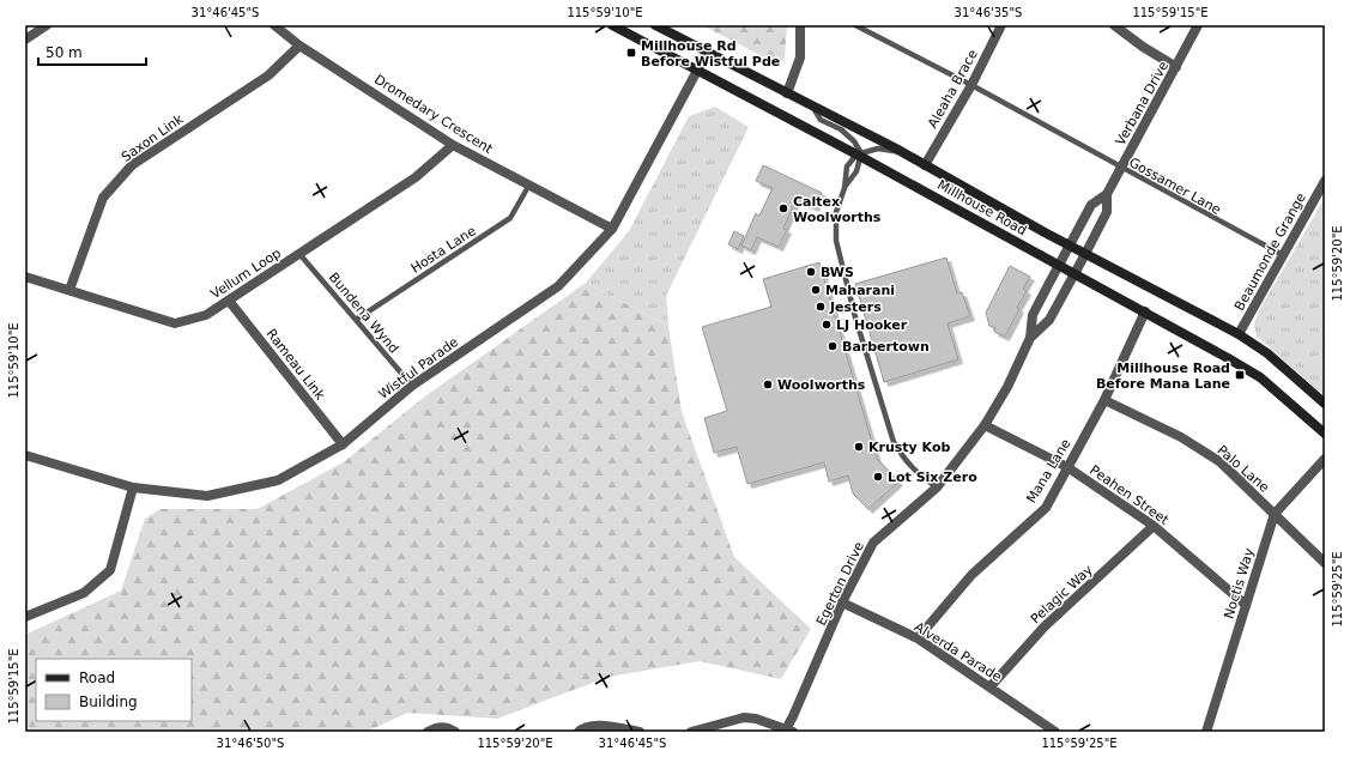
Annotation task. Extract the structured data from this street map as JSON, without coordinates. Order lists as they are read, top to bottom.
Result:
{
  "streets": {
    "main road": ["Millhouse Road"],
    "street": [
      "Aleaha Brace",
      "Verbana Drive",
      "Dromedary Crescent",
      "Saxon Link",
      "Beaumonde Grange",
      "Vellum Loop",
      "Rameau Link",
      "Wistful Parade",
      "Palo Lane",
      "Mana Lane",
      "Peahen Street",
      "Egerton Drive",
      "Noctis Way",
      "Pelagic Way",
      "Alverda Parade"
    ],
    "lane": ["Gossamer Lane", "Hosta Lane", "Bundena Wynd"]
  },
  "crossings": [
    ["Aleaha Brace", "Gossamer Lane"],
    ["Aleaha Brace", "Millhouse Road"],
    ["Verbana Drive", "Gossamer Lane"],
    ["Verbana Drive", "Millhouse Road"],
    ["Verbana Drive", "Egerton Drive"],
    ["Dromedary Crescent", "Saxon Link"],
    ["Dromedary Crescent", "Hosta Lane"],
    ["Dromedary Crescent", "Vellum Loop"],
    ["Dromedary Crescent", "Wistful Parade"],
    ["Saxon Link", "Vellum Loop"],
    ["Gossamer Lane", "Beaumonde Grange"],
    ["Millhouse Road", "Beaumonde Grange"],
    ["Millhouse Road", "Wistful Parade"],
    ["Millhouse Road", "Mana Lane"],
    ["Millhouse Road", "Egerton Drive"],
    ["Hosta Lane", "Bundena Wynd"],
    ["Vellum Loop", "Bundena Wynd"],
    ["Vellum Loop", "Rameau Link"],
    ["Bundena Wynd", "Wistful Parade"],
    ["Rameau Link", "Wistful Parade"],
    ["Palo Lane", "Mana Lane"],
    ["Palo Lane", "Noctis Way"],
    ["Mana Lane", "Peahen Street"],
    ["Mana Lane", "Alverda Parade"],
    ["Peahen Street", "Egerton Drive"],
    ["Peahen Street", "Noctis Way"],
    ["Peahen Street", "Pelagic Way"],
    ["Egerton Drive", "Alverda Parade"],
    ["Pelagic Way", "Alverda Parade"]
  ],
  "places": {
    "transit": ["Millhouse Rd Before Wistful Pde", "Millhouse Road Before Mana Lane"],
    "other": [
      "Caltex Woolworths",
      "BWS",
      "Maharani",
      "Jesters",
      "LJ Hooker",
      "Barbertown",
      "Woolworths",
      "Krusty Kob",
      "Lot Six Zero"
    ]
  },
  "legend": ["Road", "Building"],
  "scale_bar": "50 m",
  "coordinates": [
    "31°46'45\"S",
    "115°59'10\"E",
    "31°46'35\"S",
    "115°59'15\"E",
    "115°59'20\"E",
    "115°59'25\"E",
    "31°46'50\"S"
  ]
}
